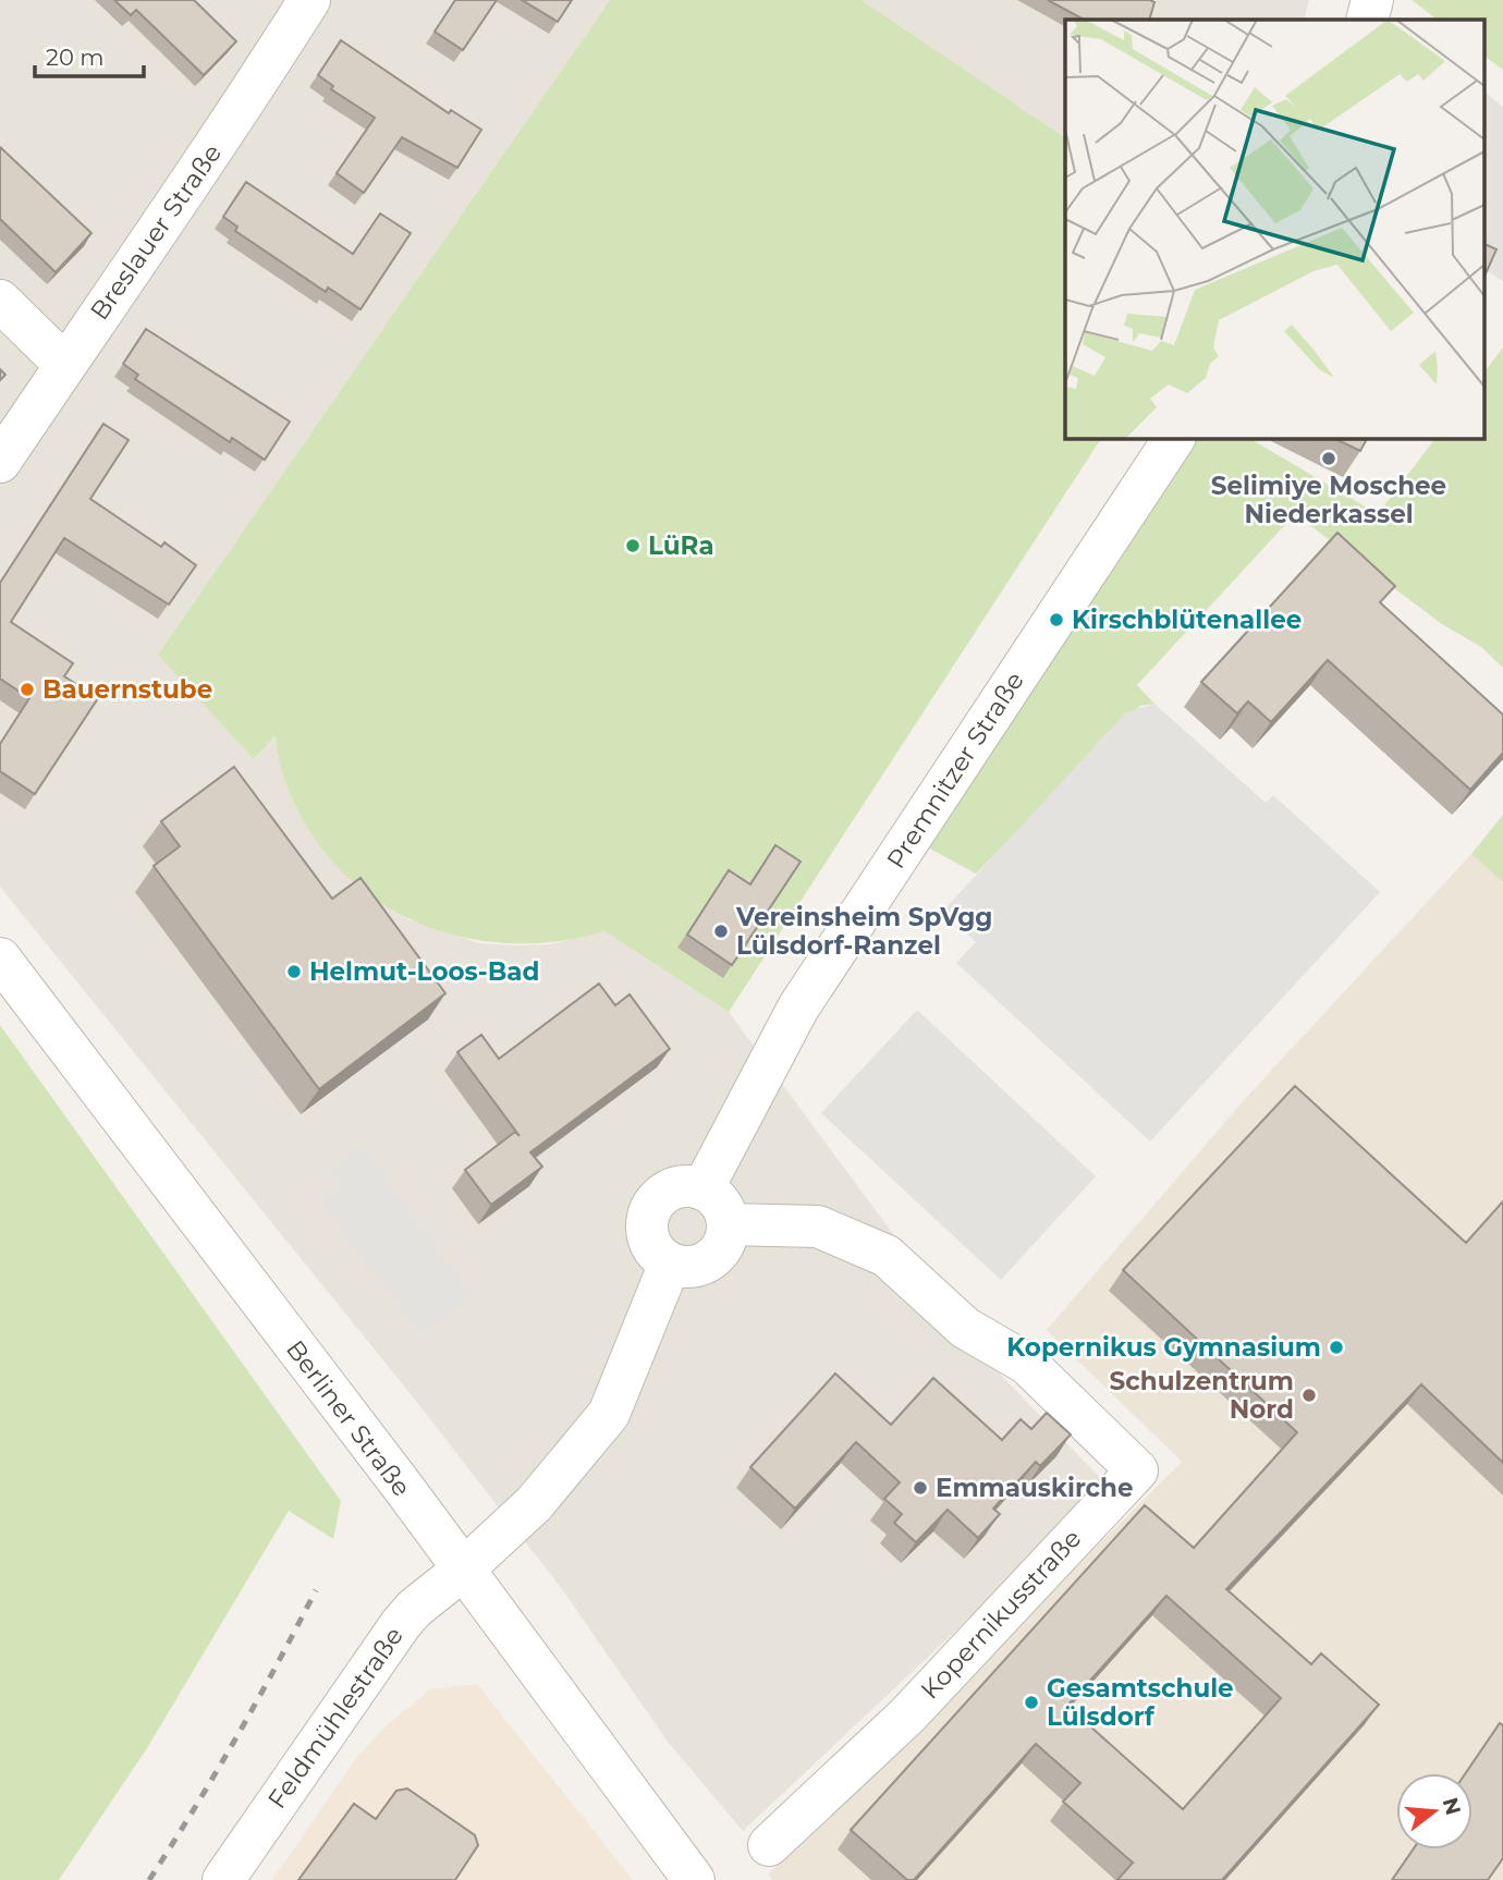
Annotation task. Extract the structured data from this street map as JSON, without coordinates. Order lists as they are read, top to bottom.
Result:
{
  "streets": {
    "street": [
      "Breslauer Straße",
      "Premnitzer Straße",
      "Berliner Straße",
      "Kopernikusstraße",
      "Feldmühlestraße"
    ]
  },
  "crossings": [
    ["Premnitzer Straße", "Kopernikusstraße"],
    ["Berliner Straße", "Feldmühlestraße"]
  ],
  "places": [
    "Selimiye Moschee Niederkassel",
    "LüRa",
    "Kirschblütenallee",
    "Bauernstube",
    "Vereinsheim SpVgg Lülsdorf-Ranzel",
    "Helmut-Loos-Bad",
    "Kopernikus Gymnasium",
    "Schulzentrum Nord",
    "Emmauskirche",
    "Gesamtschule Lülsdorf"
  ],
  "scale_bar": "20 m",
  "north": "right"
}
